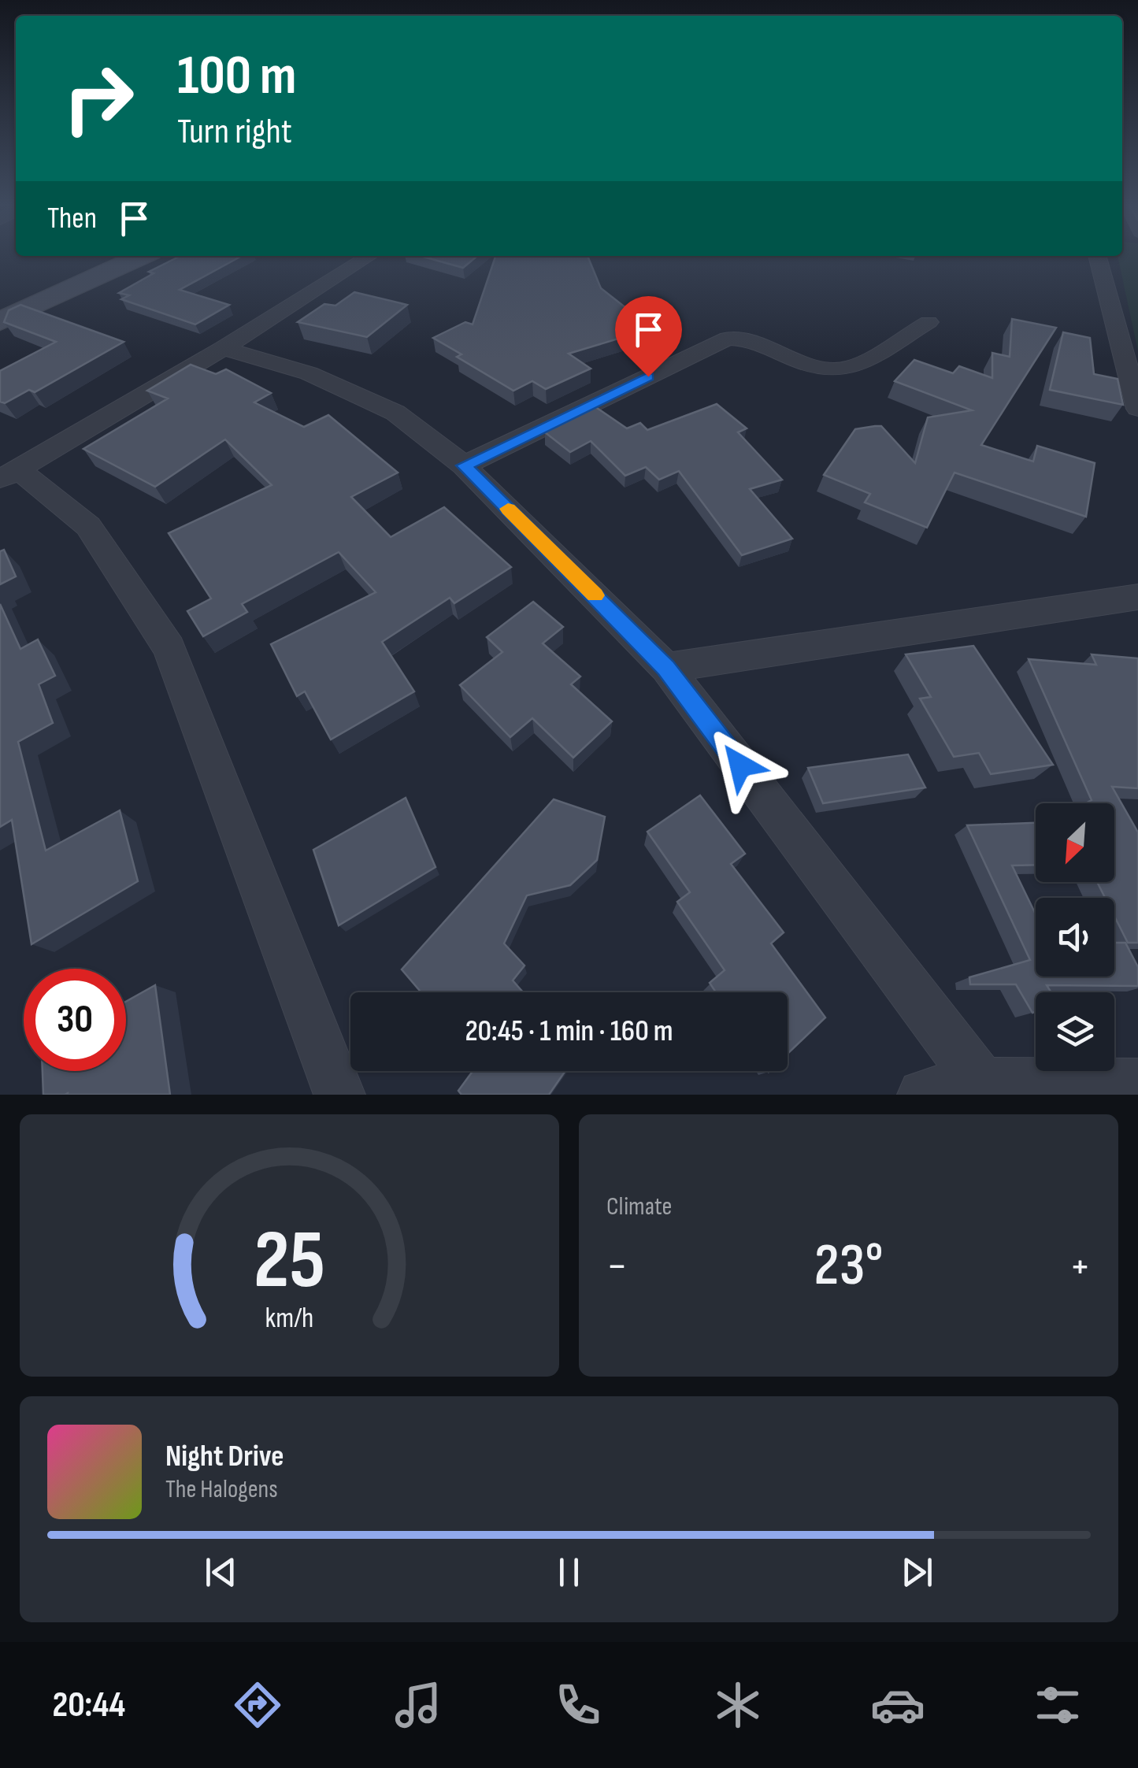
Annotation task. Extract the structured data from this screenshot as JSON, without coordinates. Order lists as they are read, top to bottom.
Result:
{
  "north": "bottom left",
  "page": {
    "turn": ["100 m", "Turn right"],
    "then": "Then",
    "limit": "30",
    "trip": "20:45 · 1 min · 160 m",
    "tile": "Climate",
    "heat": ["−", "23°", "+"],
    "song": ["Night Drive", "The Halogens"],
    "tabs": "20:44",
    "gauge": ["25", "km/h"]
  }
}
